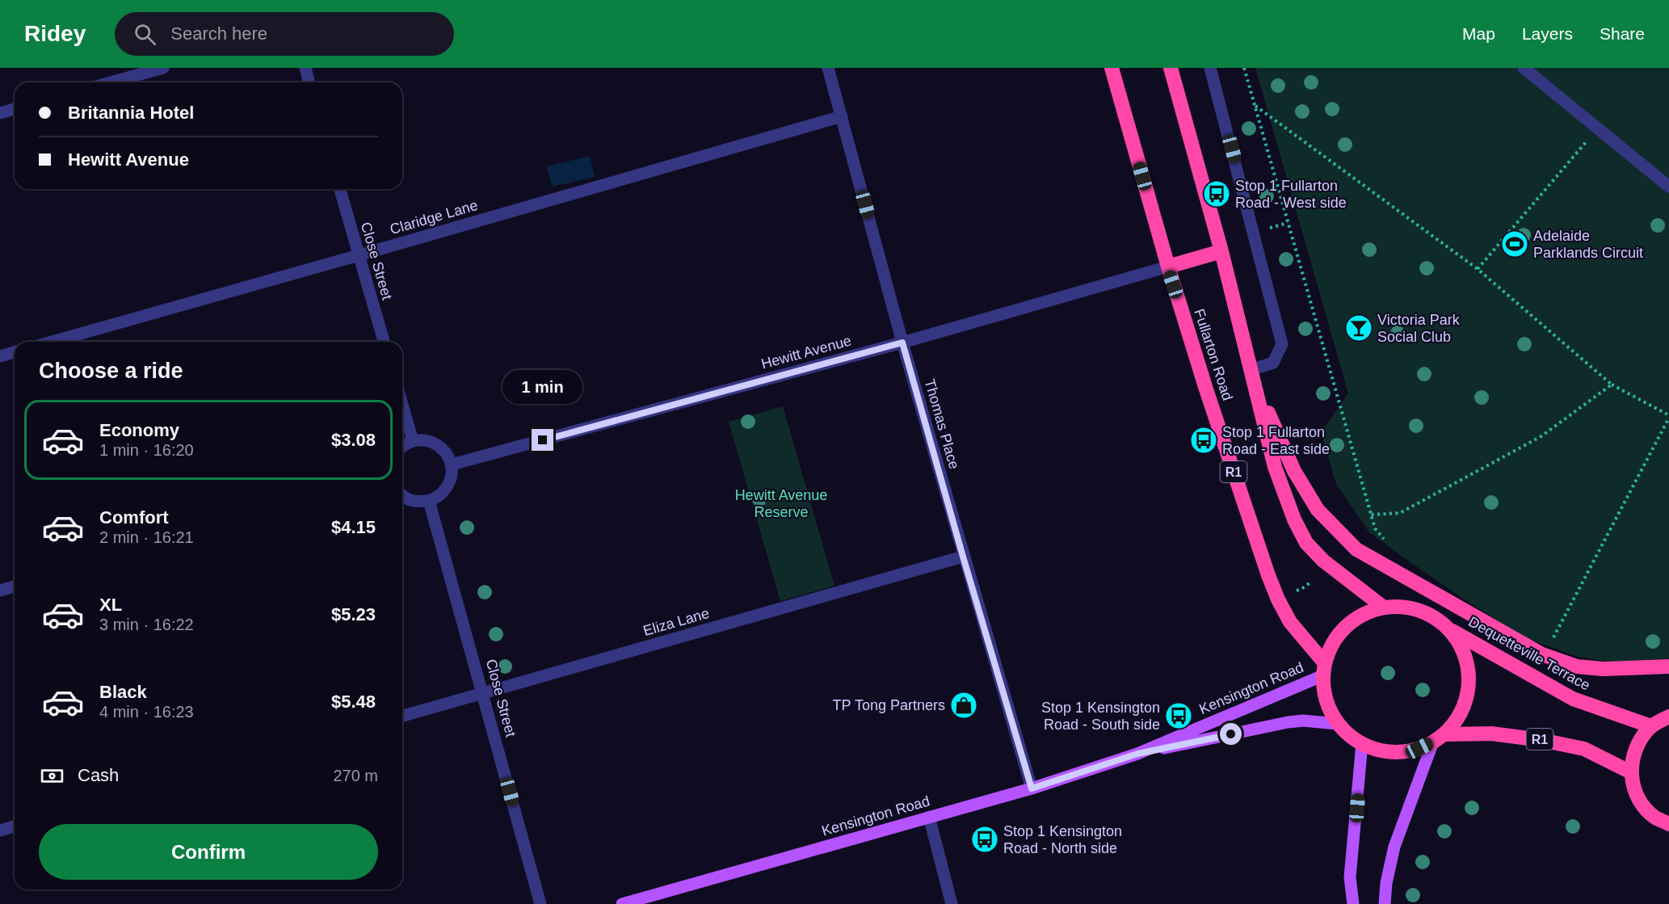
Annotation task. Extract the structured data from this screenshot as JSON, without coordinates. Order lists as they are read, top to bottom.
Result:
{
  "streets": {
    "highway": ["Fullarton Road", "R1", "Dequetteville Terrace"],
    "main road": ["Kensington Road"],
    "street": [
      "Claridge Lane",
      "Close Street",
      "Hewitt Avenue",
      "Thomas Place",
      "Eliza Lane"
    ]
  },
  "crossings": [
    ["Claridge Lane", "Close Street"],
    ["Claridge Lane", "Thomas Place"],
    ["Close Street", "Eliza Lane"],
    ["Hewitt Avenue", "Fullarton Road"],
    ["Hewitt Avenue", "Thomas Place"],
    ["Fullarton Road", "R1"],
    ["Fullarton Road", "Dequetteville Terrace"],
    ["Fullarton Road", "Kensington Road"],
    ["Thomas Place", "Eliza Lane"],
    ["Thomas Place", "Kensington Road"],
    ["R1", "Dequetteville Terrace"],
    ["R1", "Kensington Road"],
    ["Dequetteville Terrace", "Kensington Road"]
  ],
  "parks": ["Hewitt Avenue Reserve"],
  "places": {
    "bus stop": [
      "Stop 1 Fullarton Road - West side",
      "Stop 1 Fullarton Road - East side",
      "Stop 1 Kensington Road - South side",
      "Stop 1 Kensington Road - North side"
    ],
    "sports": ["Adelaide Parklands Circuit"],
    "bar": ["Victoria Park Social Club"],
    "shop": ["TP Tong Partners"]
  },
  "page": {
    "header": "Ridey",
    "search": "Search here",
    "nav": ["Map", "Layers", "Share"],
    "banner": ["Britannia Hotel", "Hewitt Avenue"],
    "heading": "Choose a ride",
    "bubble": "1 min",
    "list": [
      {
        "name": "Economy",
        "note": "1 min · 16:20",
        "value": "$3.08"
      },
      {
        "name": "Comfort",
        "note": "2 min · 16:21",
        "value": "$4.15"
      },
      {
        "name": "XL",
        "note": "3 min · 16:22",
        "value": "$5.23"
      },
      {
        "name": "Black",
        "note": "4 min · 16:23",
        "value": "$5.48"
      }
    ],
    "pay": ["Cash", "270 m"],
    "buttons": "Confirm"
  }
}
